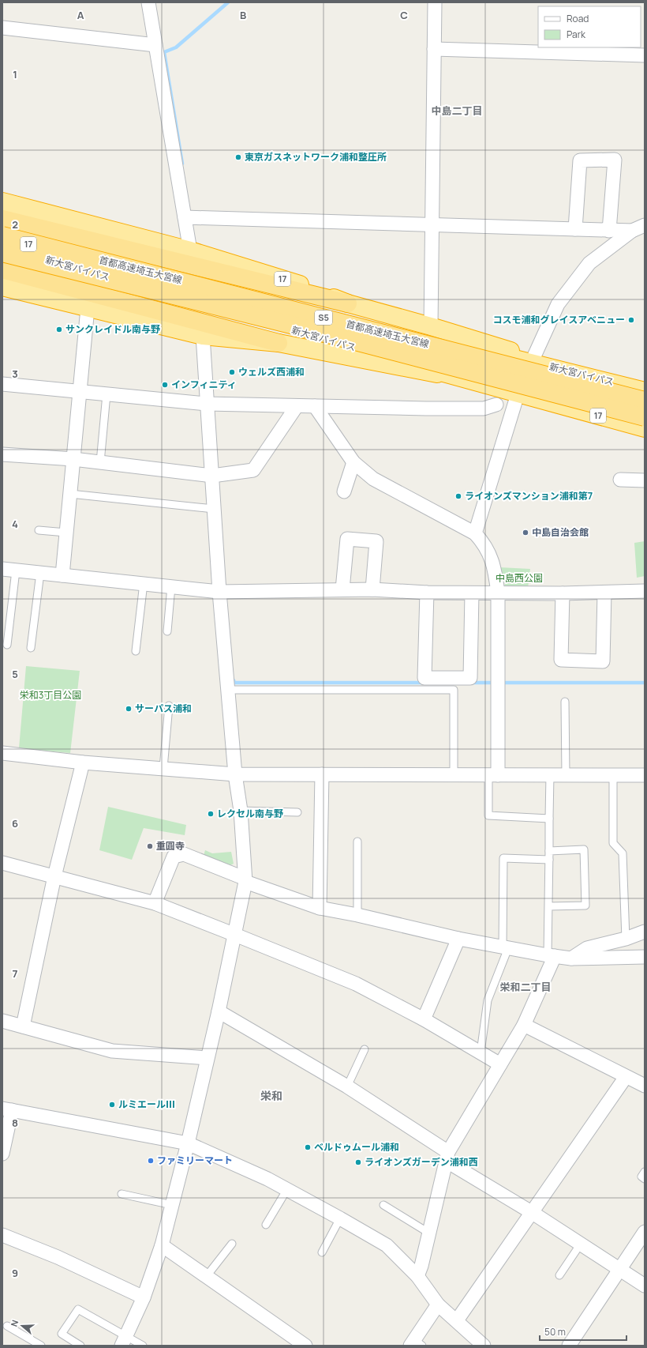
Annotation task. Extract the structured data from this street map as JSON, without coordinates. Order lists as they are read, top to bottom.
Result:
{
  "streets": {
    "highway": [
      "17",
      "新大宮バイパス",
      "首都高速埼玉大宮線",
      "S5"
    ]
  },
  "crossings": [
    ["17", "新大宮バイパス"],
    ["新大宮バイパス", "首都高速埼玉大宮線"]
  ],
  "districts": ["中島二丁目", "栄和二丁目", "栄和"],
  "parks": ["中島西公園", "栄和3丁目公園"],
  "places": [
    "東京ガスネットワーク浦和整圧所",
    "コスモ浦和グレイスアベニュー",
    "サンクレイドル南与野",
    "ウェルズ西浦和",
    "インフィニティ",
    "ライオンズマンション浦和第7",
    "中島自治会館",
    "サーパス浦和",
    "レクセル南与野",
    "重圓寺",
    "ルミエールⅢ",
    "ベルドゥムール浦和",
    "ファミリーマート",
    "ライオンズガーデン浦和西"
  ],
  "legend": ["Road", "Park"],
  "scale_bar": "50 m",
  "north": "left",
  "grid": {
    "columns": ["A", "B", "C"],
    "rows": [
      "1",
      "2",
      "3",
      "4",
      "5",
      "6",
      "7",
      "8",
      "9"
    ]
  }
}
